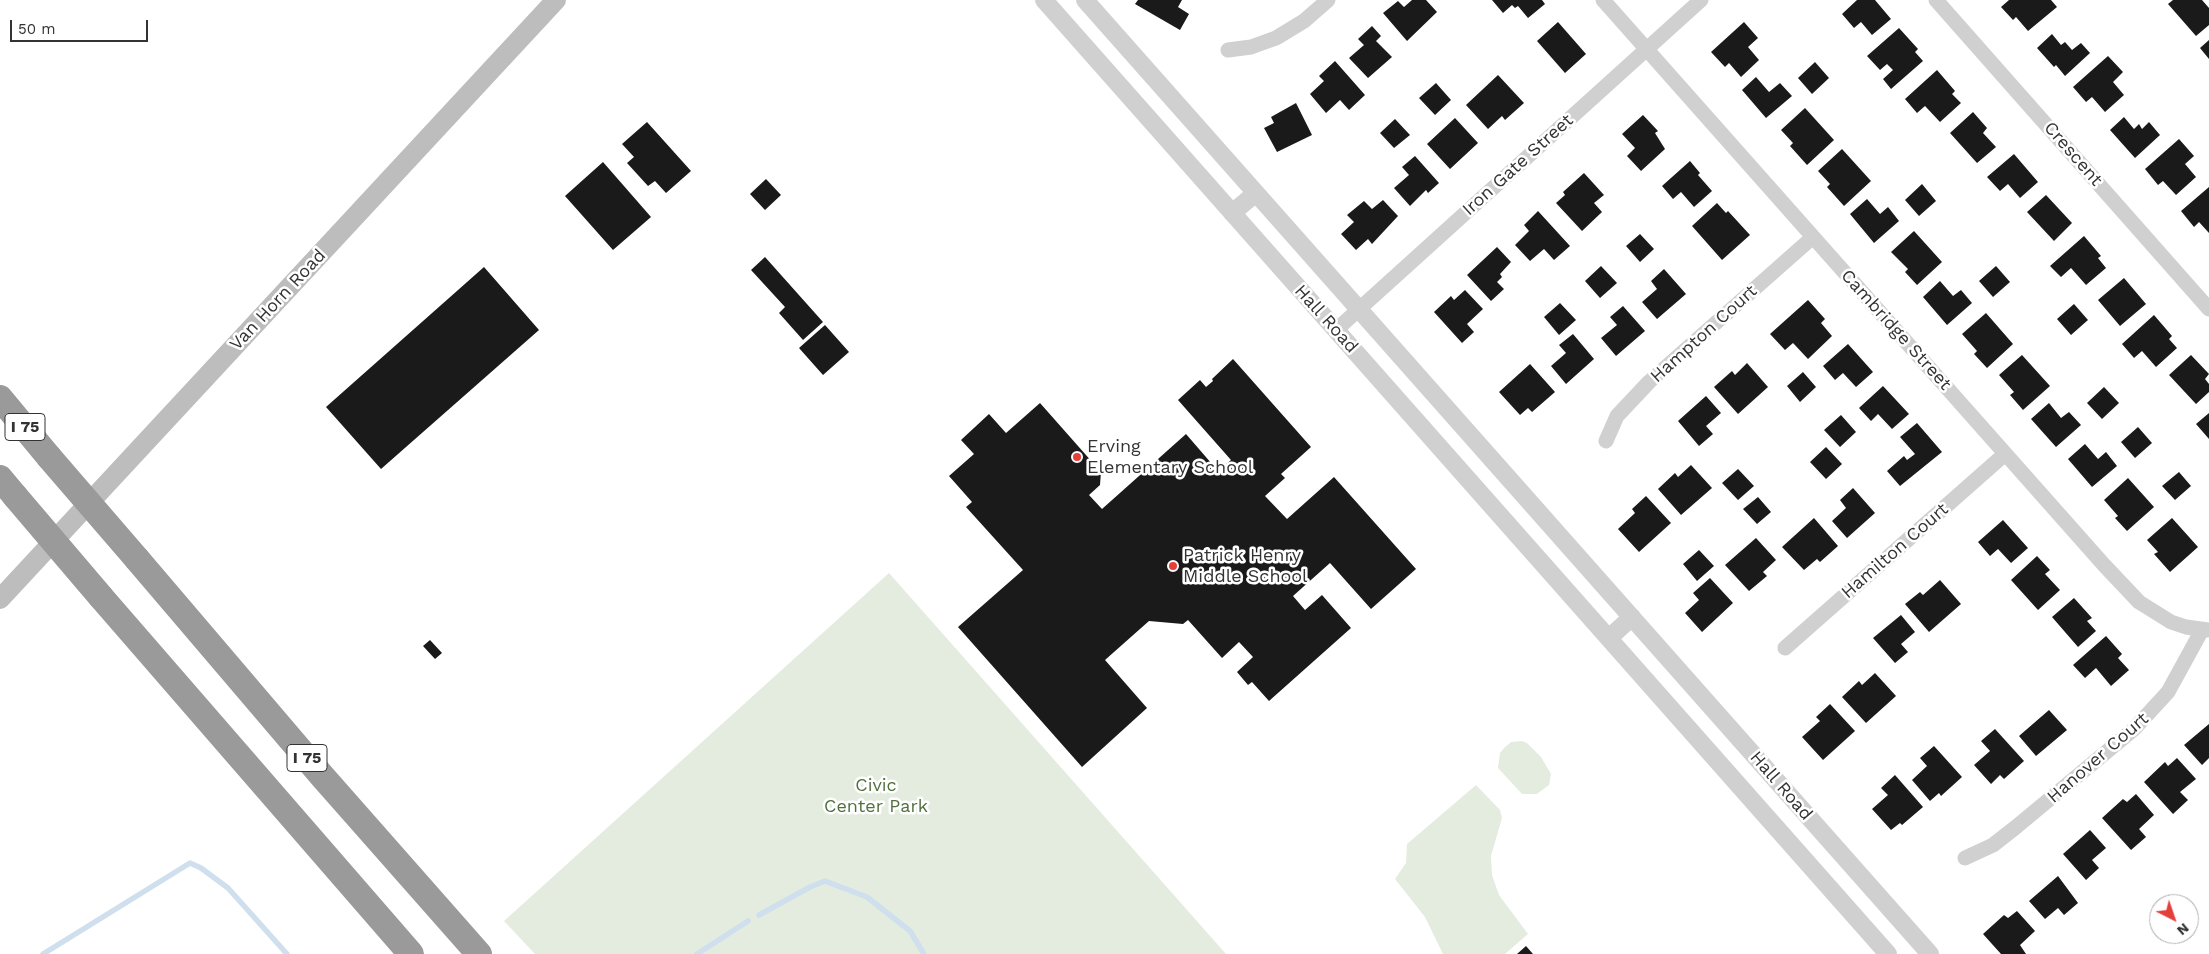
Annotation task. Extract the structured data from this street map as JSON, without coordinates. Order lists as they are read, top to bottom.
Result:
{
  "streets": {
    "highway": ["I 75"],
    "main road": ["Van Horn Road"],
    "street": [
      "Crescent",
      "Iron Gate Street",
      "Hall Road",
      "Cambridge Street",
      "Hampton Court",
      "Hamilton Court",
      "Hanover Court"
    ]
  },
  "crossings": [
    ["Iron Gate Street", "Hall Road"],
    ["Iron Gate Street", "Cambridge Street"],
    ["Cambridge Street", "Hampton Court"],
    ["Cambridge Street", "Hamilton Court"],
    ["Cambridge Street", "Hanover Court"]
  ],
  "parks": ["Civic Center Park"],
  "places": ["Erving Elementary School", "Patrick Henry Middle School"],
  "scale_bar": "50 m",
  "north": "bottom right"
}
